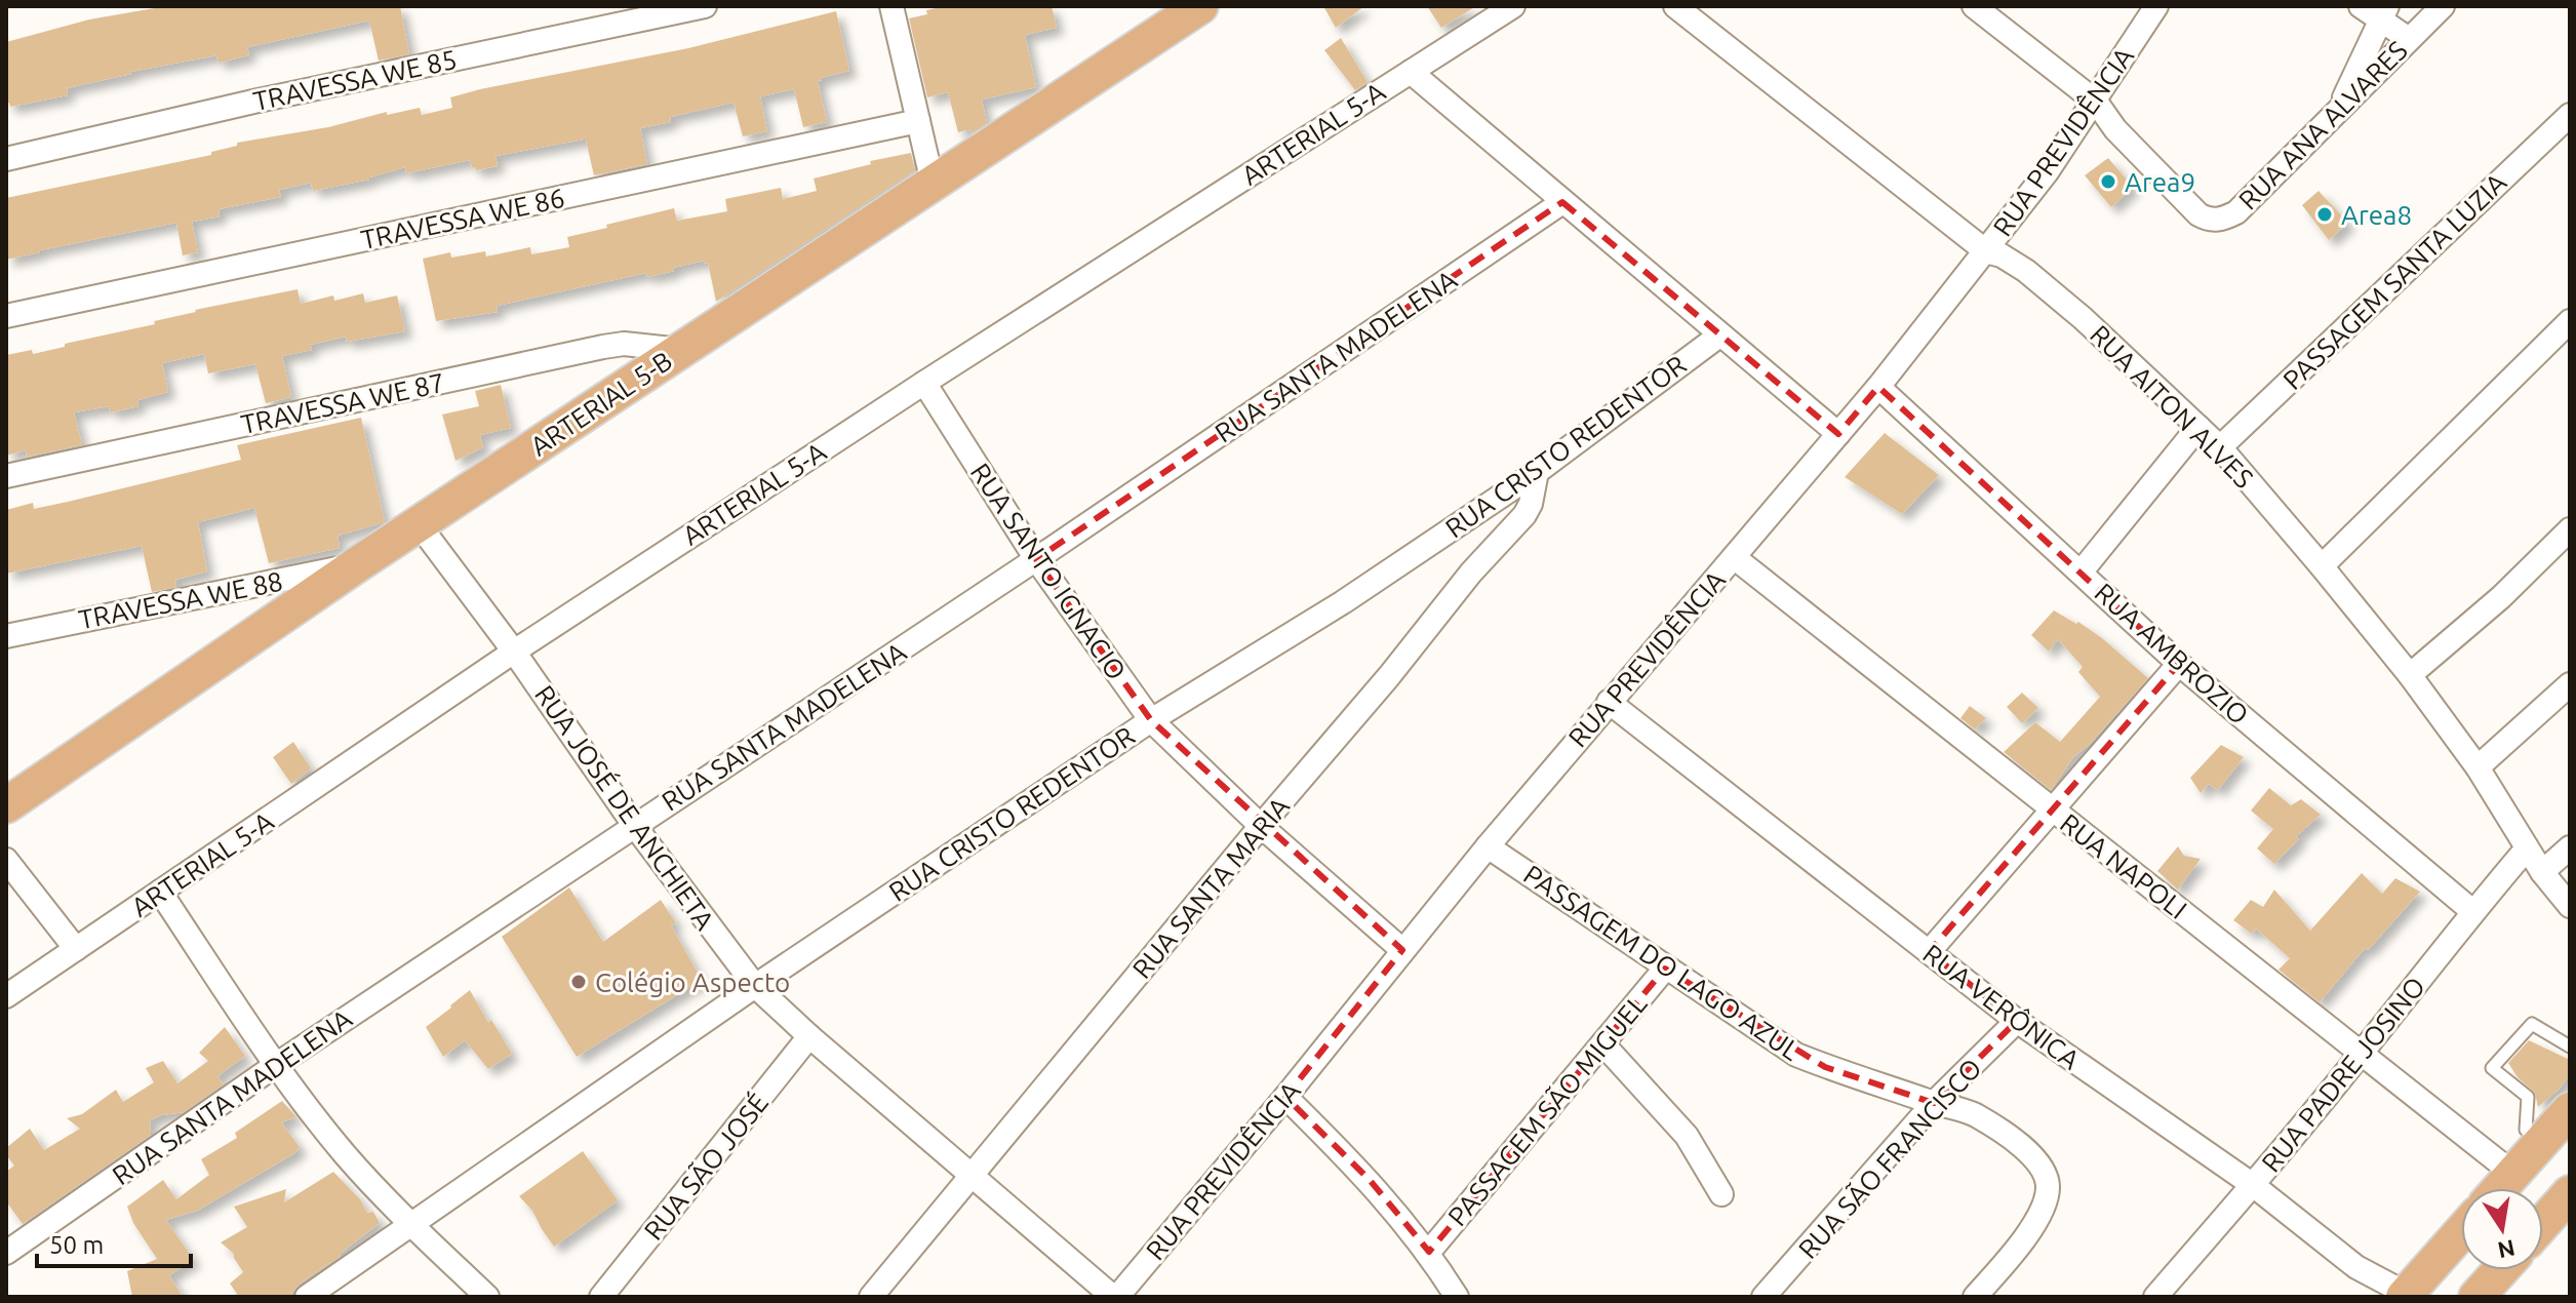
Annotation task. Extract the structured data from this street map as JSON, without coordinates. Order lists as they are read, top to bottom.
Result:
{
  "streets": {
    "main road": ["ARTERIAL 5-B"],
    "street": [
      "TRAVESSA WE 85",
      "RUA ANA ALVARES",
      "ARTERIAL 5-A",
      "RUA PREVIDÊNCIA",
      "TRAVESSA WE 86",
      "PASSAGEM SANTA LUZIA",
      "RUA SANTA MADELENA",
      "TRAVESSA WE 87",
      "RUA AITON ALVES",
      "RUA CRISTO REDENTOR",
      "RUA SANTO IGNACIO",
      "TRAVESSA WE 88",
      "RUA AMBROZIO",
      "RUA JOSÉ DE ANCHIETA",
      "RUA NAPOLI",
      "RUA SANTA MARIA",
      "PASSAGEM DO LAGO AZUL",
      "RUA VERÔNICA",
      "RUA PADRE JOSINO",
      "PASSAGEM SÃO MIGUEL",
      "RUA SÃO FRANCISCO",
      "RUA SÃO JOSÉ"
    ]
  },
  "crossings": [
    ["RUA ANA ALVARES", "RUA PREVIDÊNCIA"],
    ["ARTERIAL 5-A", "RUA SANTO IGNACIO"],
    ["ARTERIAL 5-A", "RUA JOSÉ DE ANCHIETA"],
    ["RUA PREVIDÊNCIA", "RUA AITON ALVES"],
    ["RUA PREVIDÊNCIA", "RUA SANTO IGNACIO"],
    ["RUA PREVIDÊNCIA", "RUA AMBROZIO"],
    ["RUA PREVIDÊNCIA", "RUA JOSÉ DE ANCHIETA"],
    ["RUA PREVIDÊNCIA", "RUA NAPOLI"],
    ["RUA PREVIDÊNCIA", "PASSAGEM DO LAGO AZUL"],
    ["RUA PREVIDÊNCIA", "RUA VERÔNICA"],
    ["PASSAGEM SANTA LUZIA", "RUA AITON ALVES"],
    ["RUA SANTA MADELENA", "RUA SANTO IGNACIO"],
    ["RUA SANTA MADELENA", "RUA JOSÉ DE ANCHIETA"],
    ["TRAVESSA WE 87", "ARTERIAL 5-B"],
    ["ARTERIAL 5-B", "TRAVESSA WE 88"],
    ["ARTERIAL 5-B", "RUA JOSÉ DE ANCHIETA"],
    ["RUA AITON ALVES", "RUA PADRE JOSINO"],
    ["RUA CRISTO REDENTOR", "RUA SANTO IGNACIO"],
    ["RUA CRISTO REDENTOR", "RUA JOSÉ DE ANCHIETA"],
    ["RUA CRISTO REDENTOR", "RUA SANTA MARIA"],
    ["RUA SANTO IGNACIO", "RUA SANTA MARIA"],
    ["RUA AMBROZIO", "RUA PADRE JOSINO"],
    ["RUA JOSÉ DE ANCHIETA", "RUA SANTA MARIA"],
    ["RUA JOSÉ DE ANCHIETA", "RUA SÃO JOSÉ"],
    ["RUA NAPOLI", "RUA PADRE JOSINO"],
    ["PASSAGEM DO LAGO AZUL", "PASSAGEM SÃO MIGUEL"],
    ["PASSAGEM DO LAGO AZUL", "RUA SÃO FRANCISCO"],
    ["RUA VERÔNICA", "RUA PADRE JOSINO"],
    ["RUA VERÔNICA", "RUA SÃO FRANCISCO"]
  ],
  "places": ["Area9", "Area8", "Colégio Aspecto"],
  "scale_bar": "50 m",
  "north": "bottom"
}
